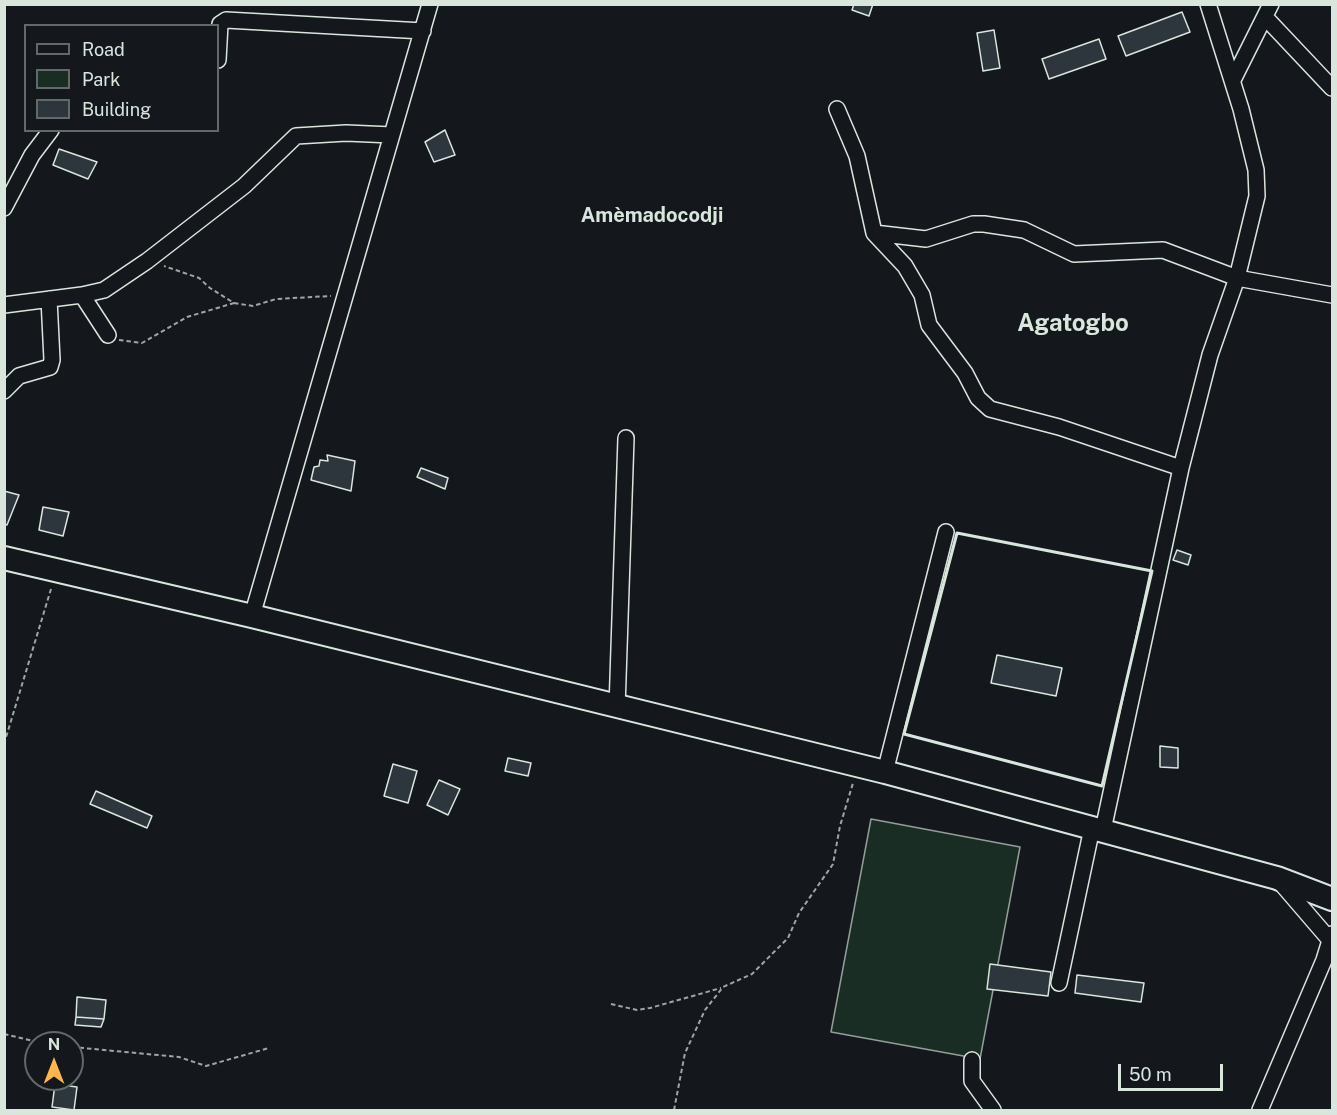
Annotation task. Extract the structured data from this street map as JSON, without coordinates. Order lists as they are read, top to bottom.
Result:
{
  "districts": ["Amèmadocodji", "Agatogbo"],
  "legend": ["Road", "Park", "Building"],
  "scale_bar": "50 m",
  "north": "top"
}
